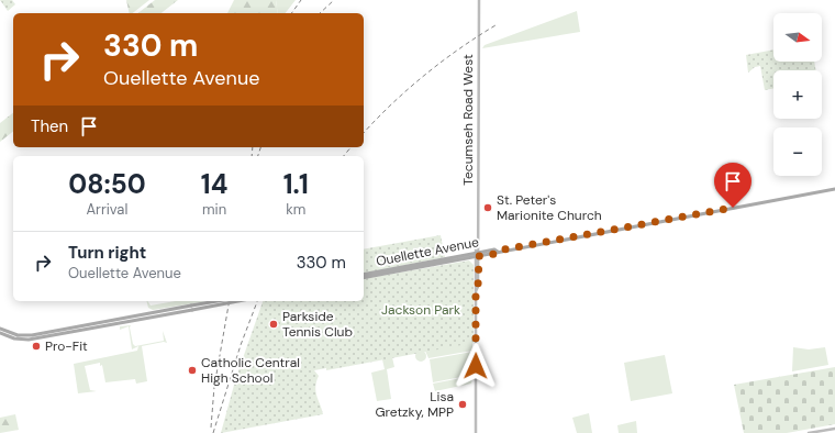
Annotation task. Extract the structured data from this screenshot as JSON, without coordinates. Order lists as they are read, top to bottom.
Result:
{
  "streets": {
    "main road": ["Tecumseh Road West", "Ouellette Avenue"]
  },
  "crossings": [
    ["Tecumseh Road West", "Ouellette Avenue"]
  ],
  "parks": ["Jackson Park"],
  "places": [
    "St. Peter's Marionite Church",
    "Parkside Tennis Club",
    "Pro-Fit",
    "Catholic Central High School",
    "Lisa Gretzky, MPP"
  ],
  "north": "right",
  "page": {
    "map_buttons": ["+", "−"],
    "turn": ["330 m", "Ouellette Avenue"],
    "then": "Then",
    "eta": [
      "08:50",
      "Arrival",
      "14",
      "min",
      "1.1",
      "km"
    ],
    "list": [
      {
        "name": "Turn right",
        "note": "Ouellette Avenue",
        "value": "330 m"
      }
    ]
  }
}
